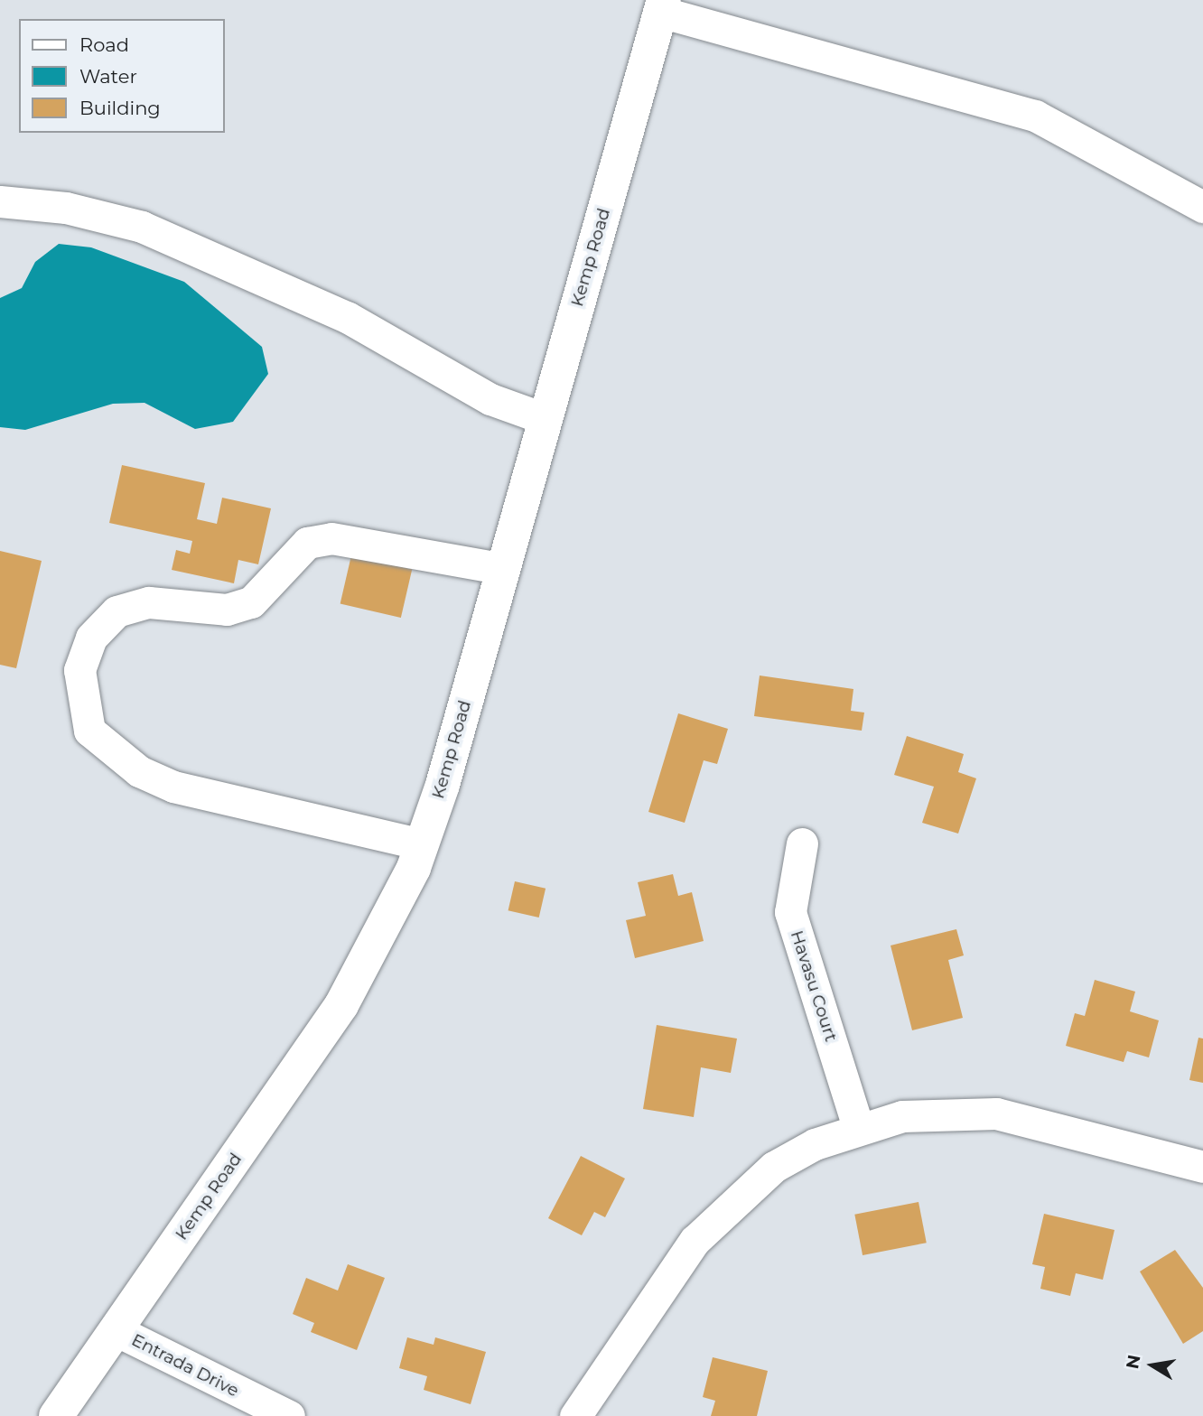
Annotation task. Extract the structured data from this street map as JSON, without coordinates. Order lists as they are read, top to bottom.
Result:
{
  "streets": {
    "main road": ["Kemp Road"],
    "street": ["Havasu Court", "Entrada Drive"]
  },
  "crossings": [
    ["Kemp Road", "Entrada Drive"]
  ],
  "legend": ["Road", "Water", "Building"],
  "north": "left"
}
